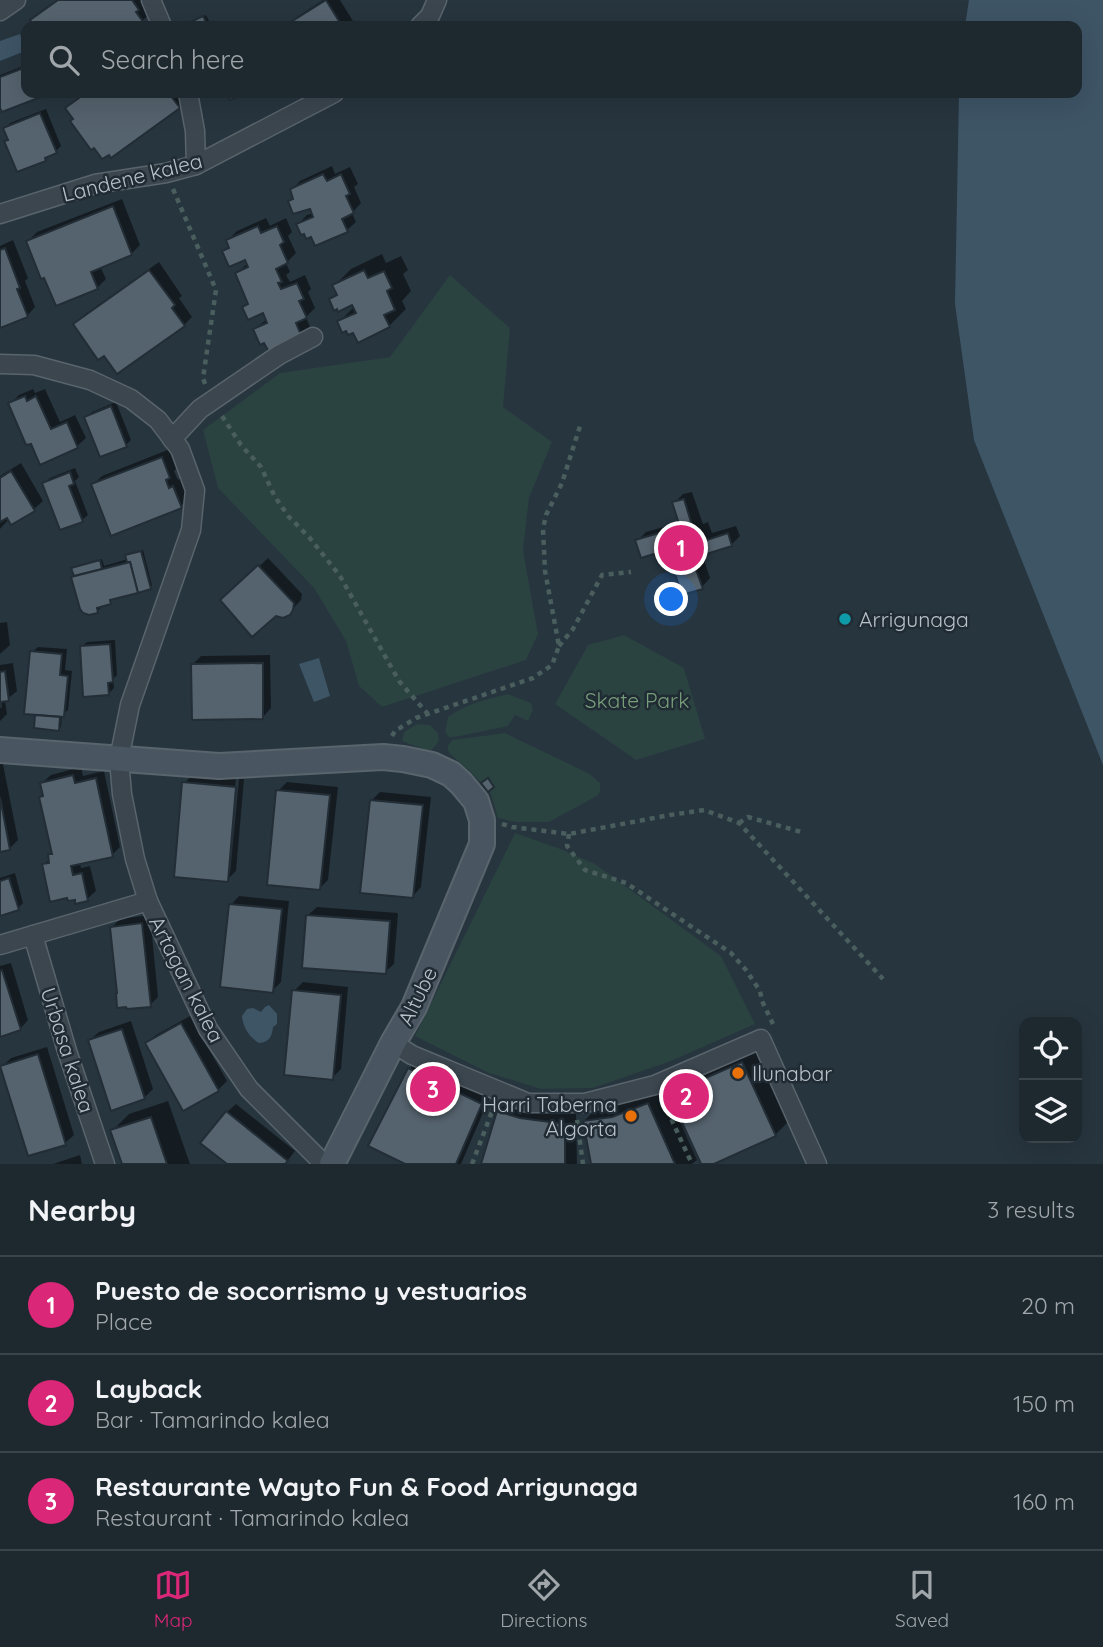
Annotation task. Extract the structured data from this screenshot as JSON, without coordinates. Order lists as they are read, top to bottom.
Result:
{
  "streets": {
    "street": [
      "Landene kalea",
      "Artagan kalea",
      "Altube",
      "Urbasa kalea"
    ]
  },
  "parks": ["Skate Park"],
  "places": ["Arrigunaga", "Ilunabar", "Harri Taberna Algorta"],
  "page": {
    "search": "Search here",
    "pins": ["1", "3", "2"],
    "heading": ["Nearby", "3 results"],
    "list": [
      {
        "mark": "1",
        "name": "Puesto de socorrismo y vestuarios",
        "note": "Place",
        "value": "20 m"
      },
      {
        "mark": "2",
        "name": "Layback",
        "note": "Bar · Tamarindo kalea",
        "value": "150 m"
      },
      {
        "mark": "3",
        "name": "Restaurante Wayto Fun & Food Arrigunaga",
        "note": "Restaurant · Tamarindo kalea",
        "value": "160 m"
      }
    ],
    "nav": ["Map", "Directions", "Saved"]
  }
}
